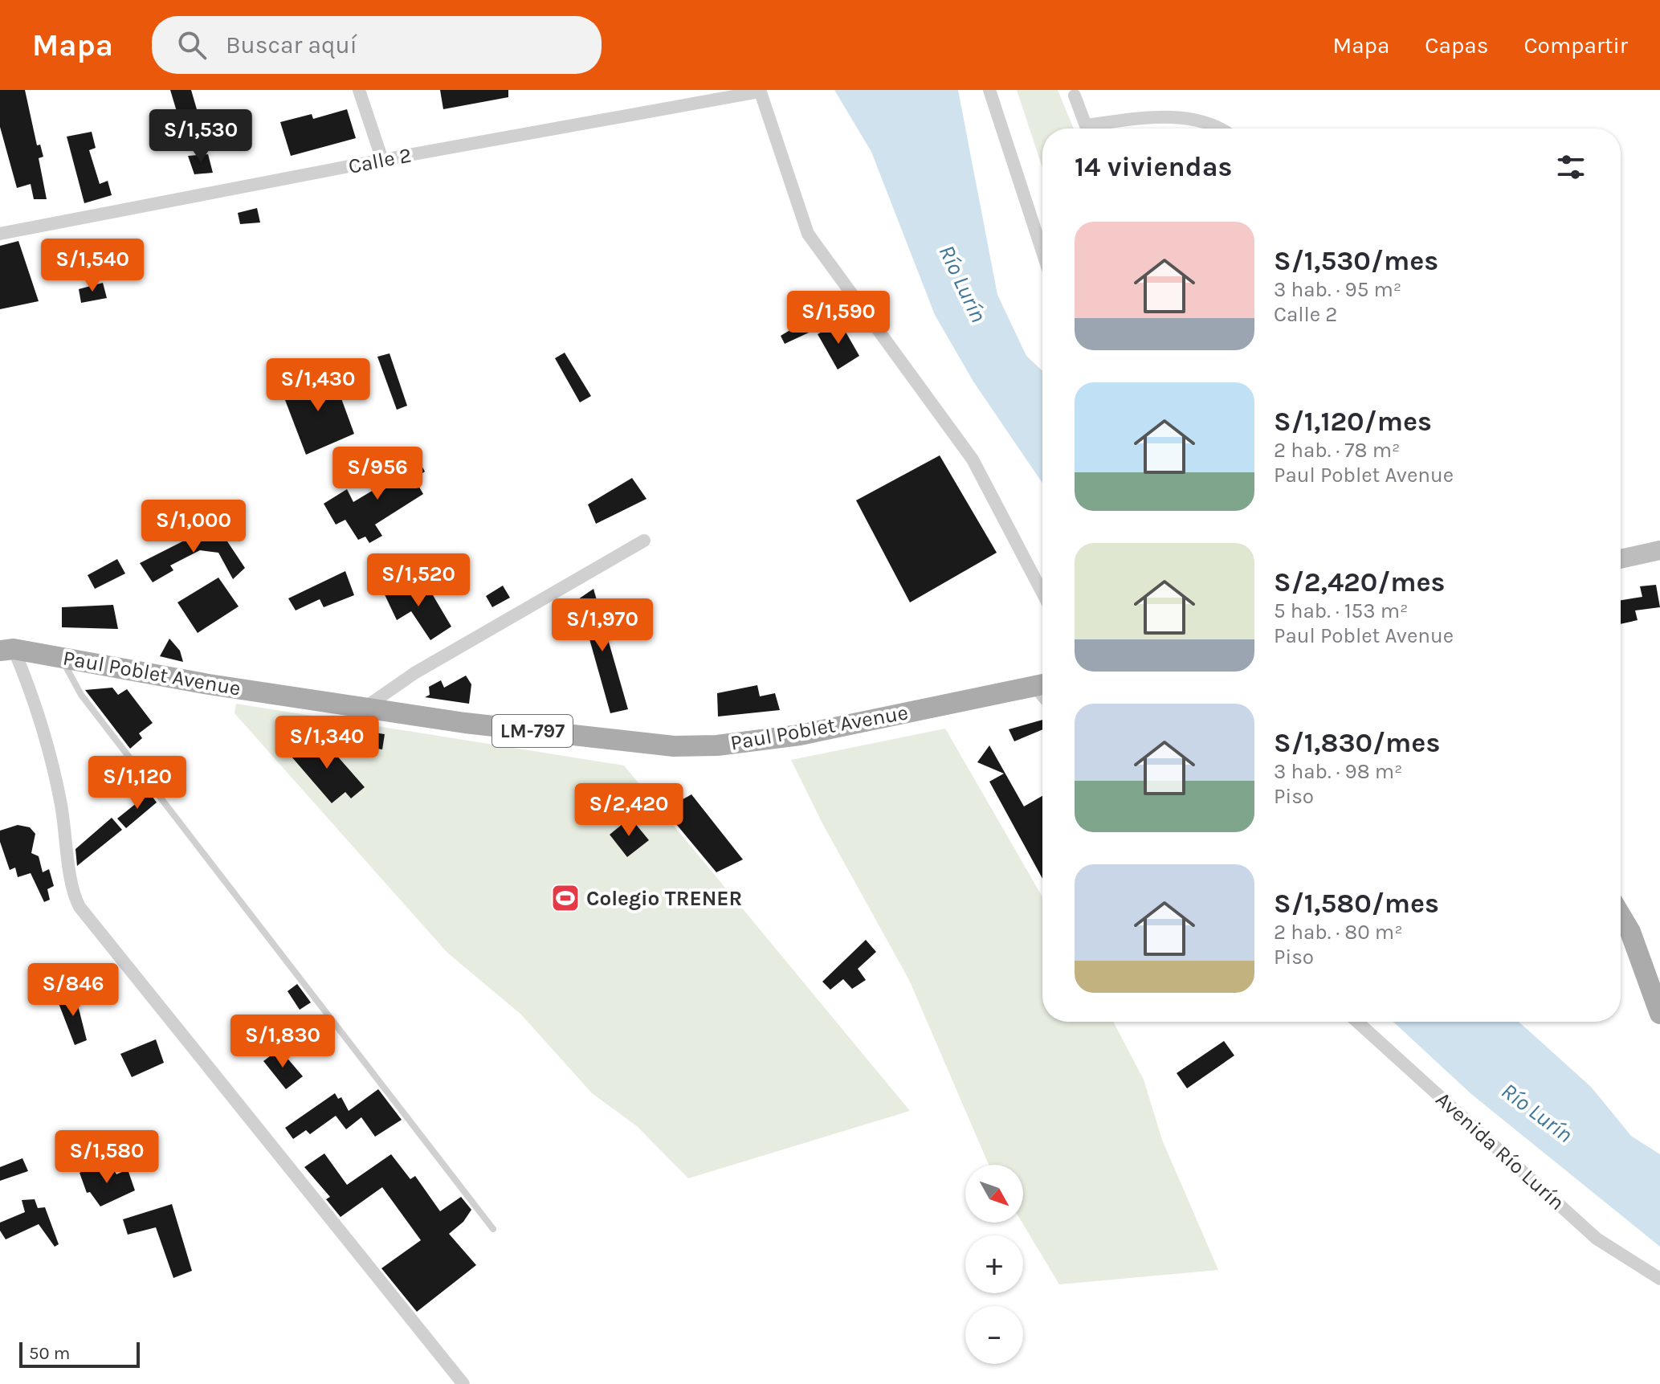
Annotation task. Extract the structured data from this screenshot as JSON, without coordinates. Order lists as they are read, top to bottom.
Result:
{
  "streets": {
    "main road": ["Paul Poblet Avenue", "LM-797"],
    "street": ["Calle 2", "Avenida Río Lurín"]
  },
  "water": ["Río Lurín"],
  "places": {
    "sports": ["Colegio TRENER"]
  },
  "scale_bar": "50 m",
  "north": "bottom right",
  "page": {
    "header": "Mapa",
    "search": "Buscar aquí",
    "nav": ["Mapa", "Capas", "Compartir"],
    "price": [
      "S/1,530",
      "S/1,540",
      "S/1,590",
      "S/1,430",
      "S/956",
      "S/1,000",
      "S/1,520",
      "S/1,970",
      "S/1,340",
      "S/1,120",
      "S/2,420",
      "S/846",
      "S/1,830",
      "S/1,580"
    ],
    "heading": "14 viviendas",
    "list": [
      {
        "name": "S/1,530/mes",
        "note": "3 hab. · 95 m² · Calle 2"
      },
      {
        "name": "S/1,120/mes",
        "note": "2 hab. · 78 m² · Paul Poblet Avenue"
      },
      {
        "name": "S/2,420/mes",
        "note": "5 hab. · 153 m² · Paul Poblet Avenue"
      },
      {
        "name": "S/1,830/mes",
        "note": "3 hab. · 98 m² · Piso"
      },
      {
        "name": "S/1,580/mes",
        "note": "2 hab. · 80 m² · Piso"
      }
    ],
    "map_buttons": ["+", "−"],
    "scale": "50 m"
  }
}
